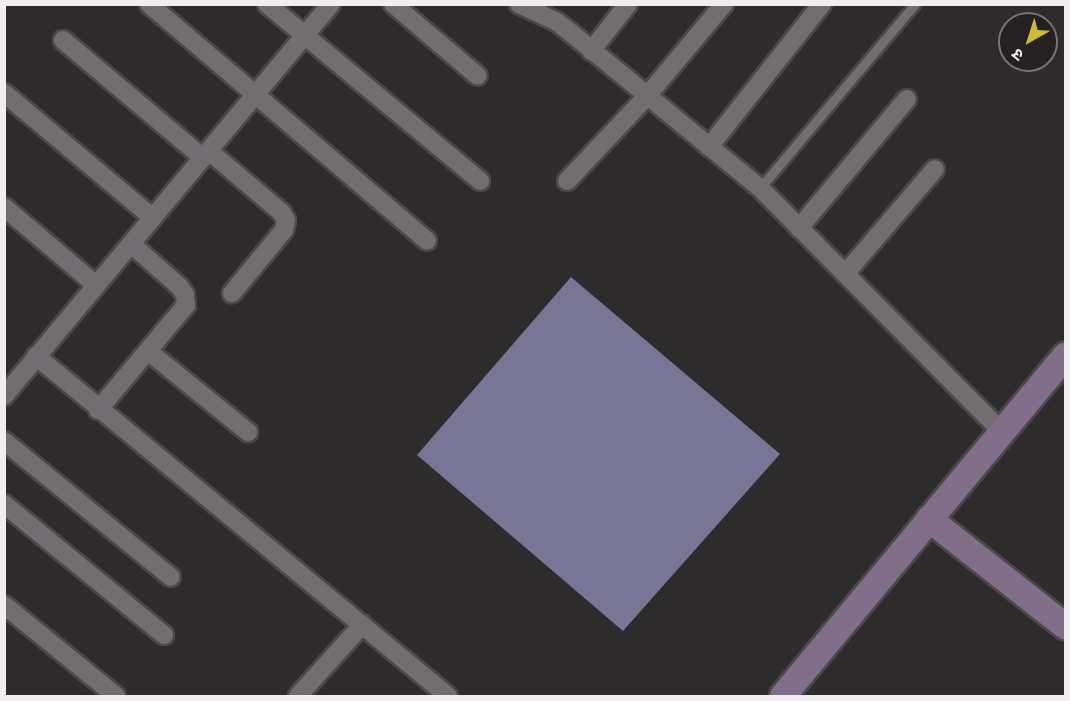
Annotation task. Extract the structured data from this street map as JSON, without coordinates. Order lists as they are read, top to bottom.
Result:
{
  "north": "bottom left"
}
